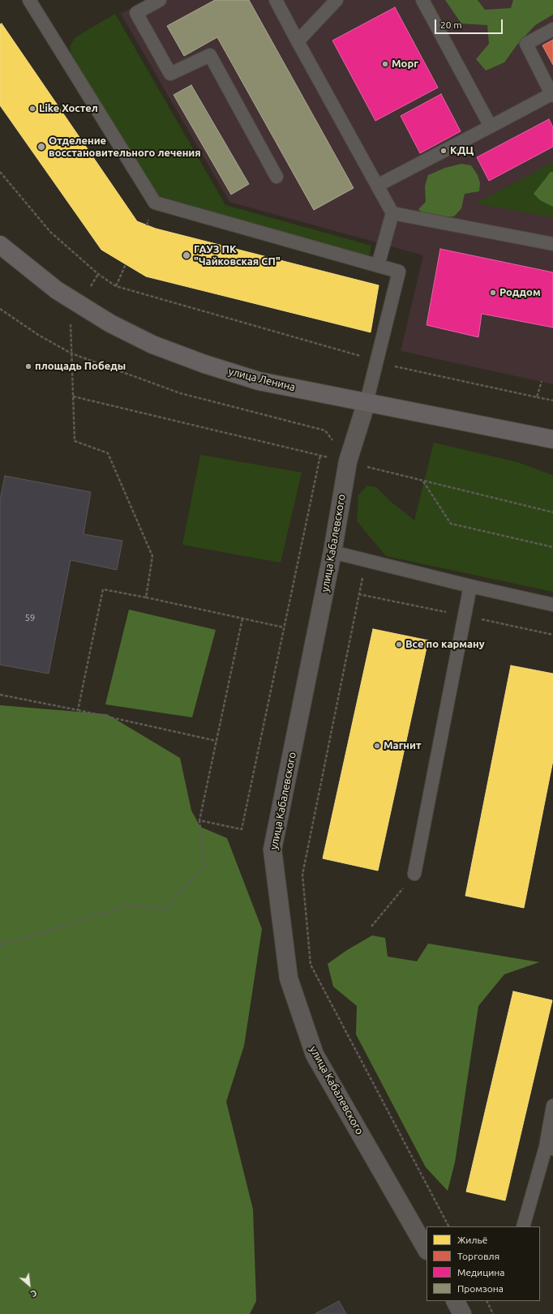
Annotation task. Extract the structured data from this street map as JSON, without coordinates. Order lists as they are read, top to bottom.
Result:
{
  "streets": {
    "street": ["улица Ленина", "улица Кабалевского"]
  },
  "crossings": [
    ["улица Ленина", "улица Кабалевского"]
  ],
  "places": [
    "Морг",
    "Like Хостел",
    "Отделение восстановительного лечения",
    "КДЦ",
    "ГАУЗ ПК \"Чайковская СП\"",
    "Роддом",
    "площадь Победы",
    "Все по карману",
    "Магнит"
  ],
  "house_numbers": ["59"],
  "legend": [
    "Жильё",
    "Торговля",
    "Медицина",
    "Промзона"
  ],
  "scale_bar": "20 m",
  "north": "bottom right"
}
